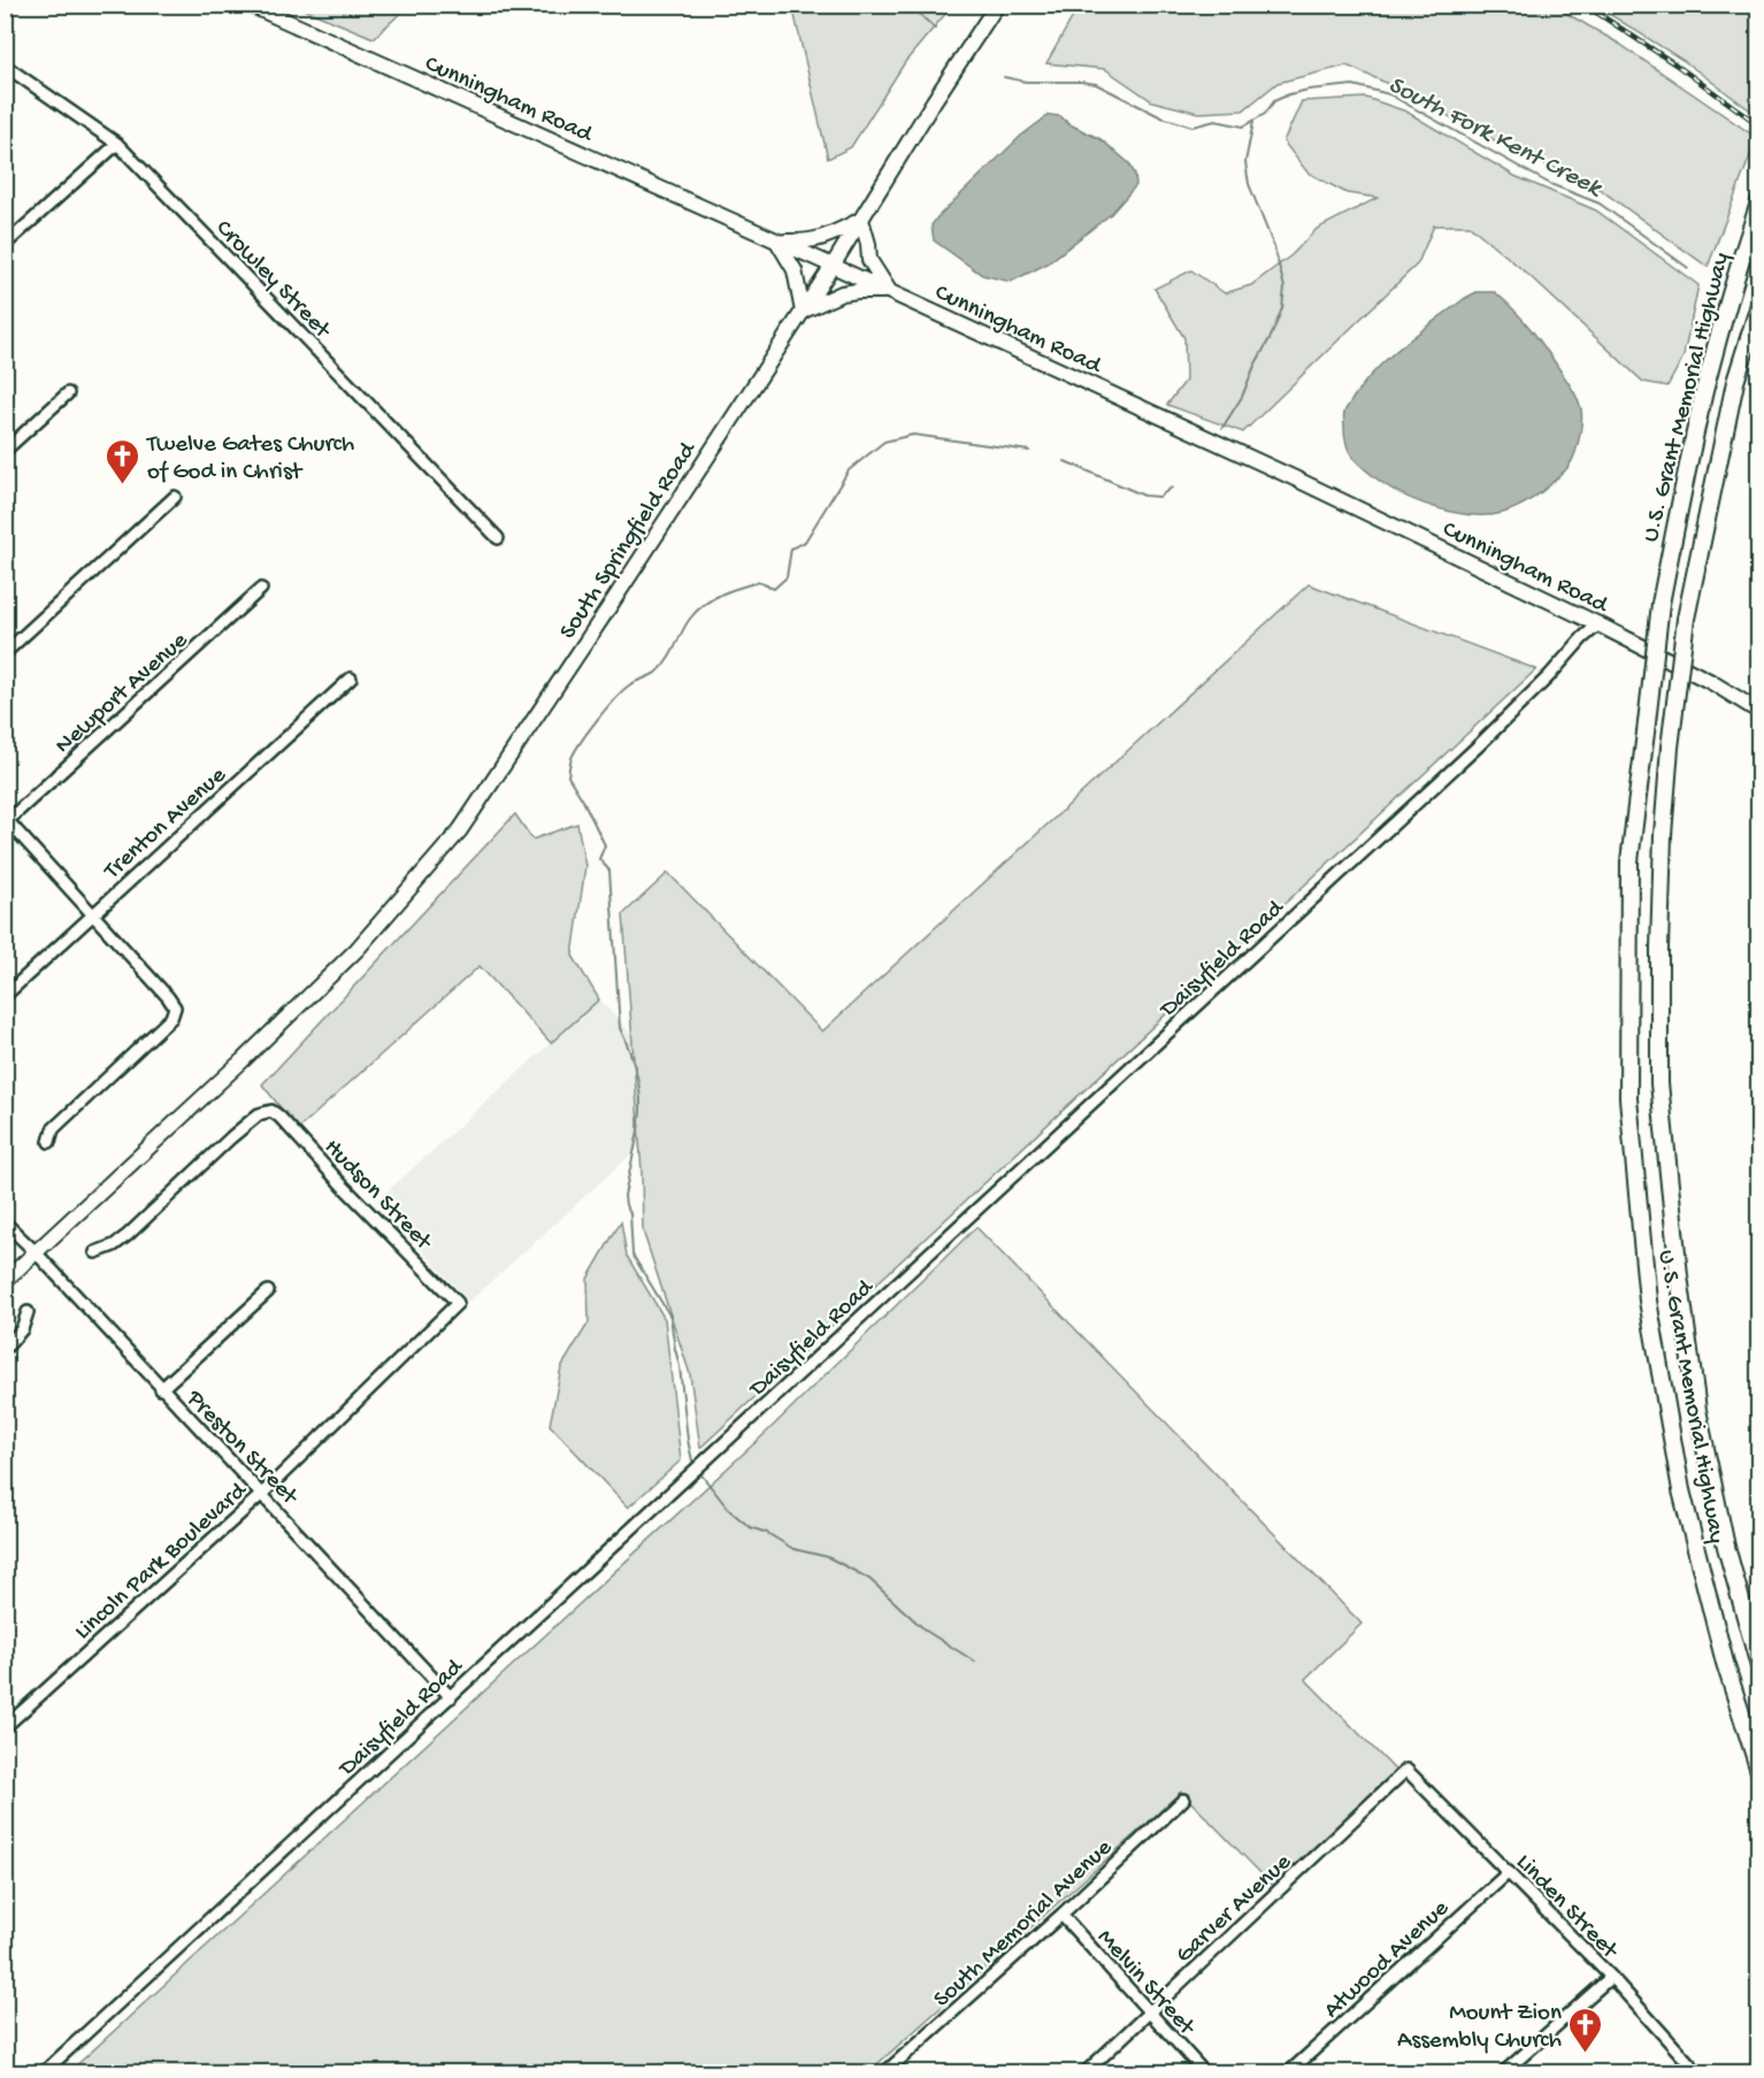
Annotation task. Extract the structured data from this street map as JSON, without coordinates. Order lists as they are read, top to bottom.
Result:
{
  "streets": {
    "highway": ["U.S. Grant Memorial Highway"],
    "main road": ["Cunningham Road", "South Springfield Road"],
    "street": [
      "Crowley Street",
      "Newport Avenue",
      "Trenton Avenue",
      "Daisyfield Road",
      "Hudson Street",
      "Preston Street",
      "Lincoln Park Boulevard",
      "Linden Street",
      "Garver Avenue",
      "South Memorial Avenue",
      "Atwood Avenue",
      "Melvin Street"
    ]
  },
  "crossings": [
    ["Cunningham Road", "South Springfield Road"],
    ["Cunningham Road", "Daisyfield Road"],
    ["South Springfield Road", "Preston Street"],
    ["Daisyfield Road", "Preston Street"],
    ["Hudson Street", "Lincoln Park Boulevard"],
    ["Preston Street", "Lincoln Park Boulevard"],
    ["Linden Street", "Garver Avenue"],
    ["Linden Street", "Atwood Avenue"],
    ["Garver Avenue", "Melvin Street"],
    ["South Memorial Avenue", "Melvin Street"]
  ],
  "water": ["South Fork Kent Creek"],
  "places": {
    "church": ["Twelve Gates Church of God in Christ", "Mount Zion Assembly Church"]
  }
}
